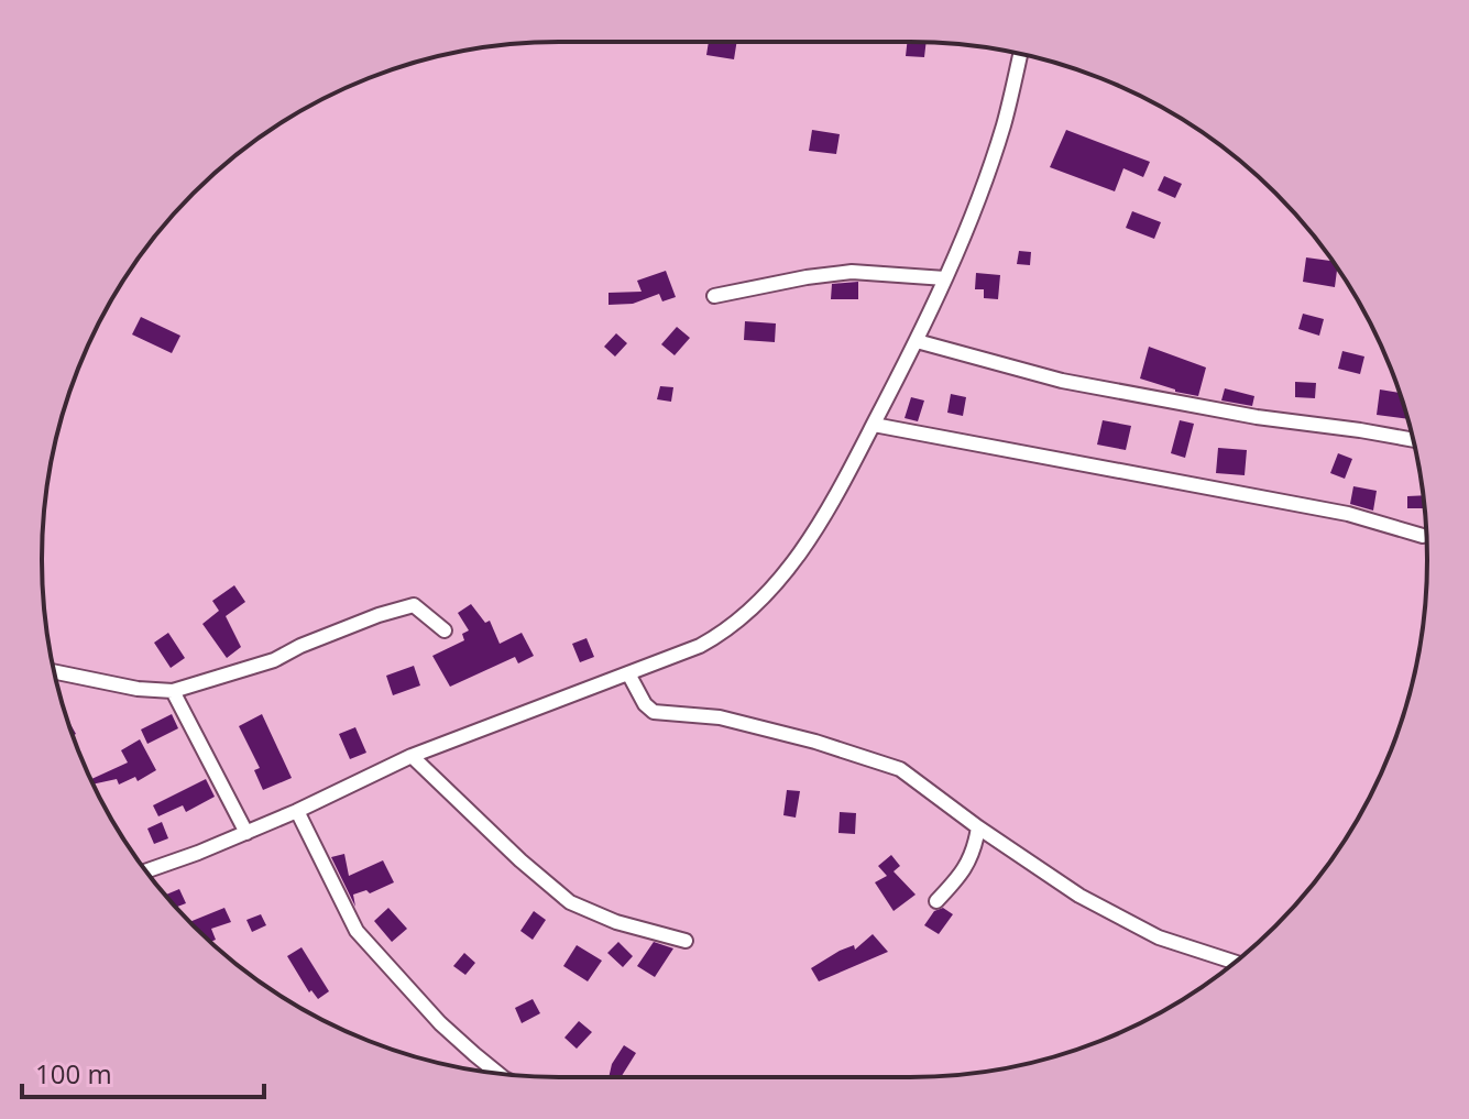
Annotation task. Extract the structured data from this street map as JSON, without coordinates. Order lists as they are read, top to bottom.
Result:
{
  "scale_bar": "100 m"
}
